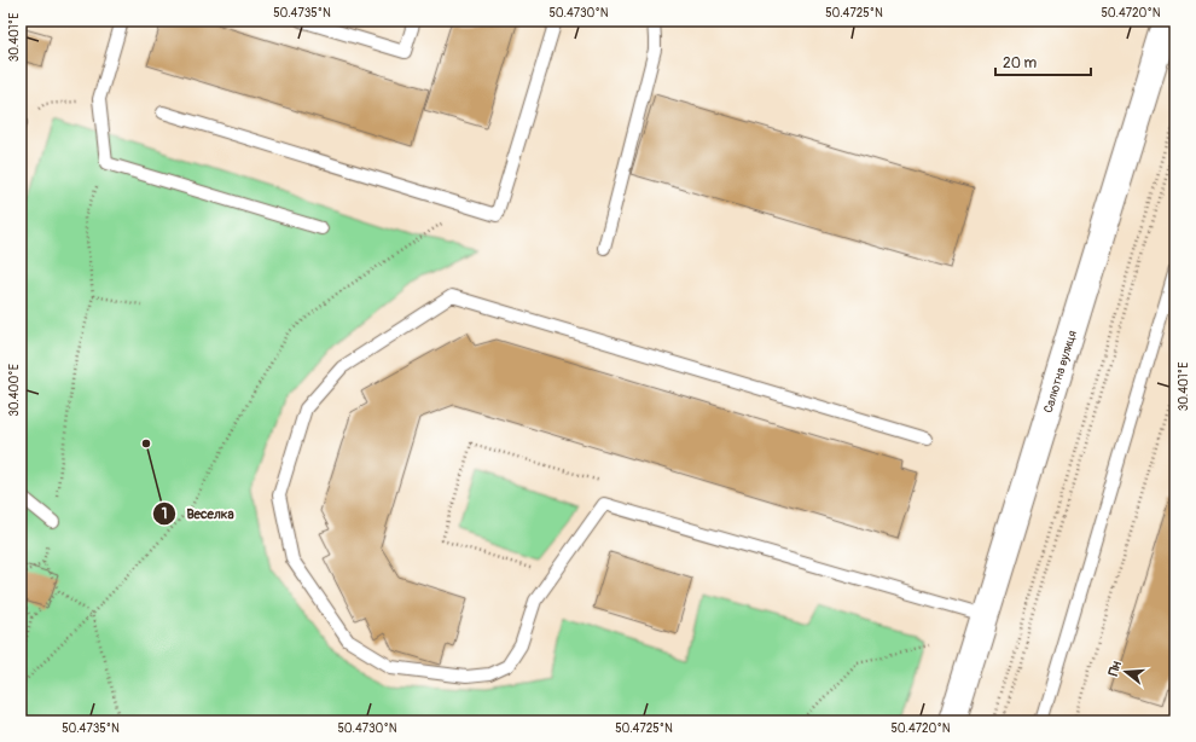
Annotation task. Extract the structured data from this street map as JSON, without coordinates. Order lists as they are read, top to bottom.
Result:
{
  "streets": {
    "street": ["Салютна вулиця"]
  },
  "places": ["Веселка"],
  "scale_bar": "20 m",
  "north": "left",
  "coordinates": [
    "50.4735°N",
    "50.4730°N",
    "50.4725°N",
    "50.4720°N",
    "30.401°E",
    "30.400°E"
  ]
}
